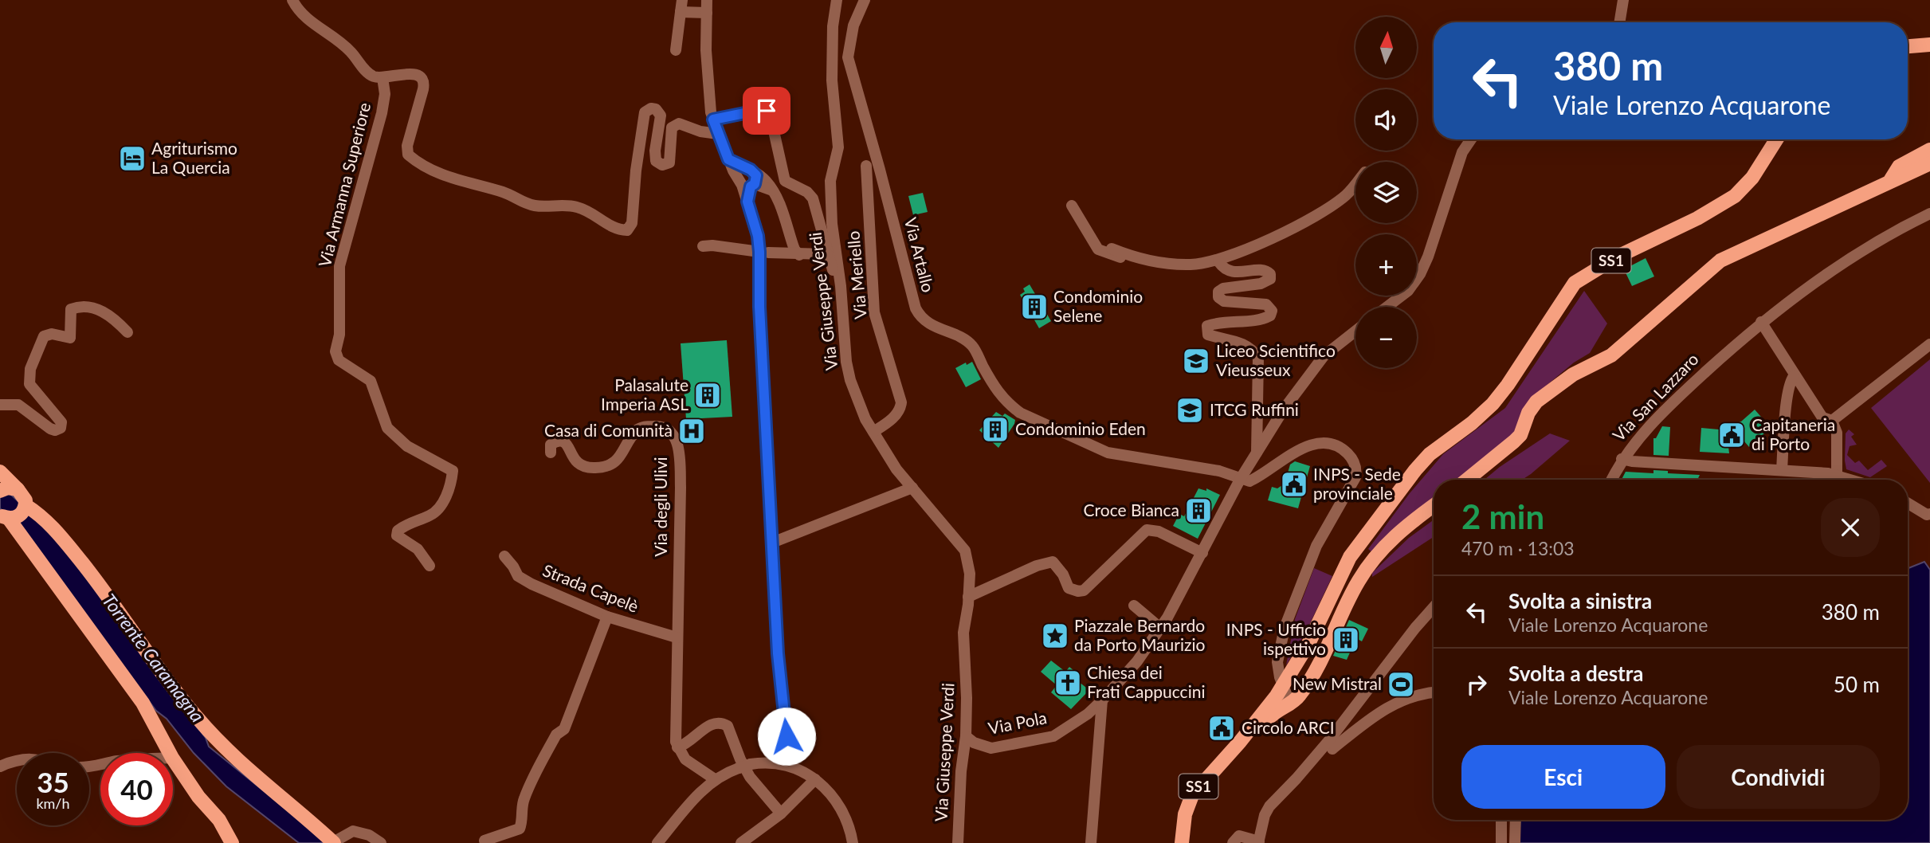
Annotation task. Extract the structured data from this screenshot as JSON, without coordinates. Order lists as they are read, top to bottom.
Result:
{
  "streets": {
    "main road": ["SS1"],
    "street": [
      "Via Armanna Superiore",
      "Via Artallo",
      "Via Meriello",
      "Via Giuseppe Verdi",
      "Via San Lazzaro",
      "Via degli Ulivi",
      "Strada Capelè",
      "Via Pola"
    ]
  },
  "crossings": [
    ["Via Artallo", "Via Pola"],
    ["Via Meriello", "Via Giuseppe Verdi"],
    ["Via Giuseppe Verdi", "Via Pola"],
    ["Via degli Ulivi", "Strada Capelè"]
  ],
  "water": ["Torrente Caramagna"],
  "places": {
    "hotel": ["Agriturismo La Quercia"],
    "building": [
      "Condominio Selene",
      "Palasalute Imperia ASL",
      "Condominio Eden",
      "Croce Bianca",
      "INPS - Ufficio ispettivo"
    ],
    "school or university": ["Liceo Scientifico Vieusseux", "ITCG Ruffini"],
    "hospital": ["Casa di Comunità"],
    "public building": ["Capitaneria di Porto", "INPS - Sede provinciale", "Circolo ARCI"],
    "place": ["Piazzale Bernardo da Porto Maurizio"],
    "church": ["Chiesa dei Frati Cappuccini"],
    "sports": ["New Mistral"]
  },
  "north": "top",
  "page": {
    "map_buttons": ["+", "−"],
    "turn": ["380 m", "Viale Lorenzo Acquarone"],
    "heading": ["2 min", "470 m · 13:03"],
    "list": [
      {
        "name": "Svolta a sinistra",
        "note": "Viale Lorenzo Acquarone",
        "value": "380 m"
      },
      {
        "name": "Svolta a destra",
        "note": "Viale Lorenzo Acquarone",
        "value": "50 m"
      }
    ],
    "buttons": ["Esci", "Condividi"],
    "speed": "35 km/h",
    "limit": "40"
  }
}
